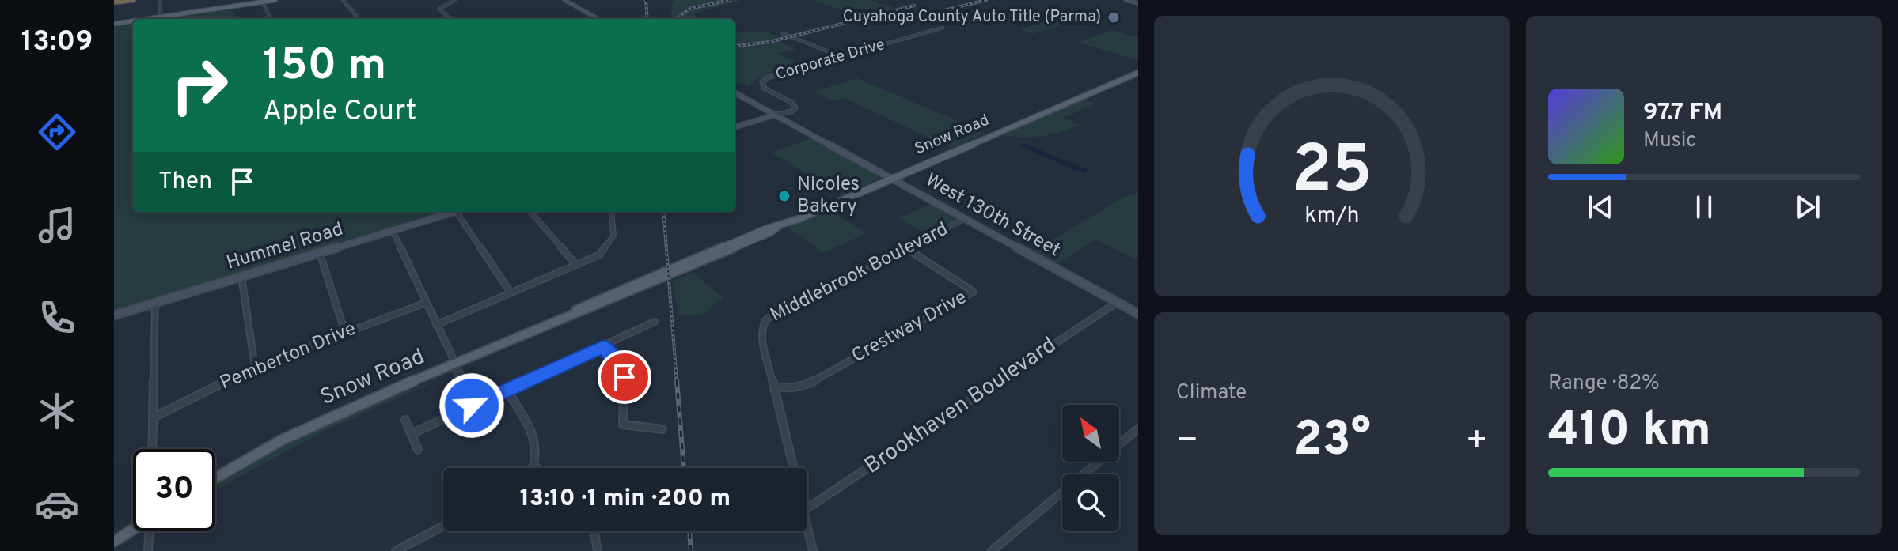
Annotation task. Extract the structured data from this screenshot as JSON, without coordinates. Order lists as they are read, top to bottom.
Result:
{
  "streets": {
    "main road": ["Snow Road", "West 130th Street", "Hummel Road"],
    "street": [
      "Corporate Drive",
      "Middlebrook Boulevard",
      "Crestway Drive",
      "Pemberton Drive",
      "Brookhaven Boulevard"
    ]
  },
  "crossings": [
    ["Corporate Drive", "West 130th Street"],
    ["Snow Road", "West 130th Street"],
    ["West 130th Street", "Middlebrook Boulevard"],
    ["West 130th Street", "Brookhaven Boulevard"],
    ["Middlebrook Boulevard", "Crestway Drive"]
  ],
  "places": ["Cuyahoga County Auto Title (Parma)", "Nicoles Bakery"],
  "north": "top left",
  "page": {
    "tabs": "13:09",
    "turn": ["150 m", "Apple Court"],
    "song": ["97.7 FM", "Music"],
    "then": "Then",
    "tile": [
      "Climate",
      ["Range · 82%", "410 km"]
    ],
    "heat": ["−", "23°", "+"],
    "limit": "30",
    "trip": "13:10 · 1 min · 200 m",
    "gauge": ["25", "km/h"]
  }
}
